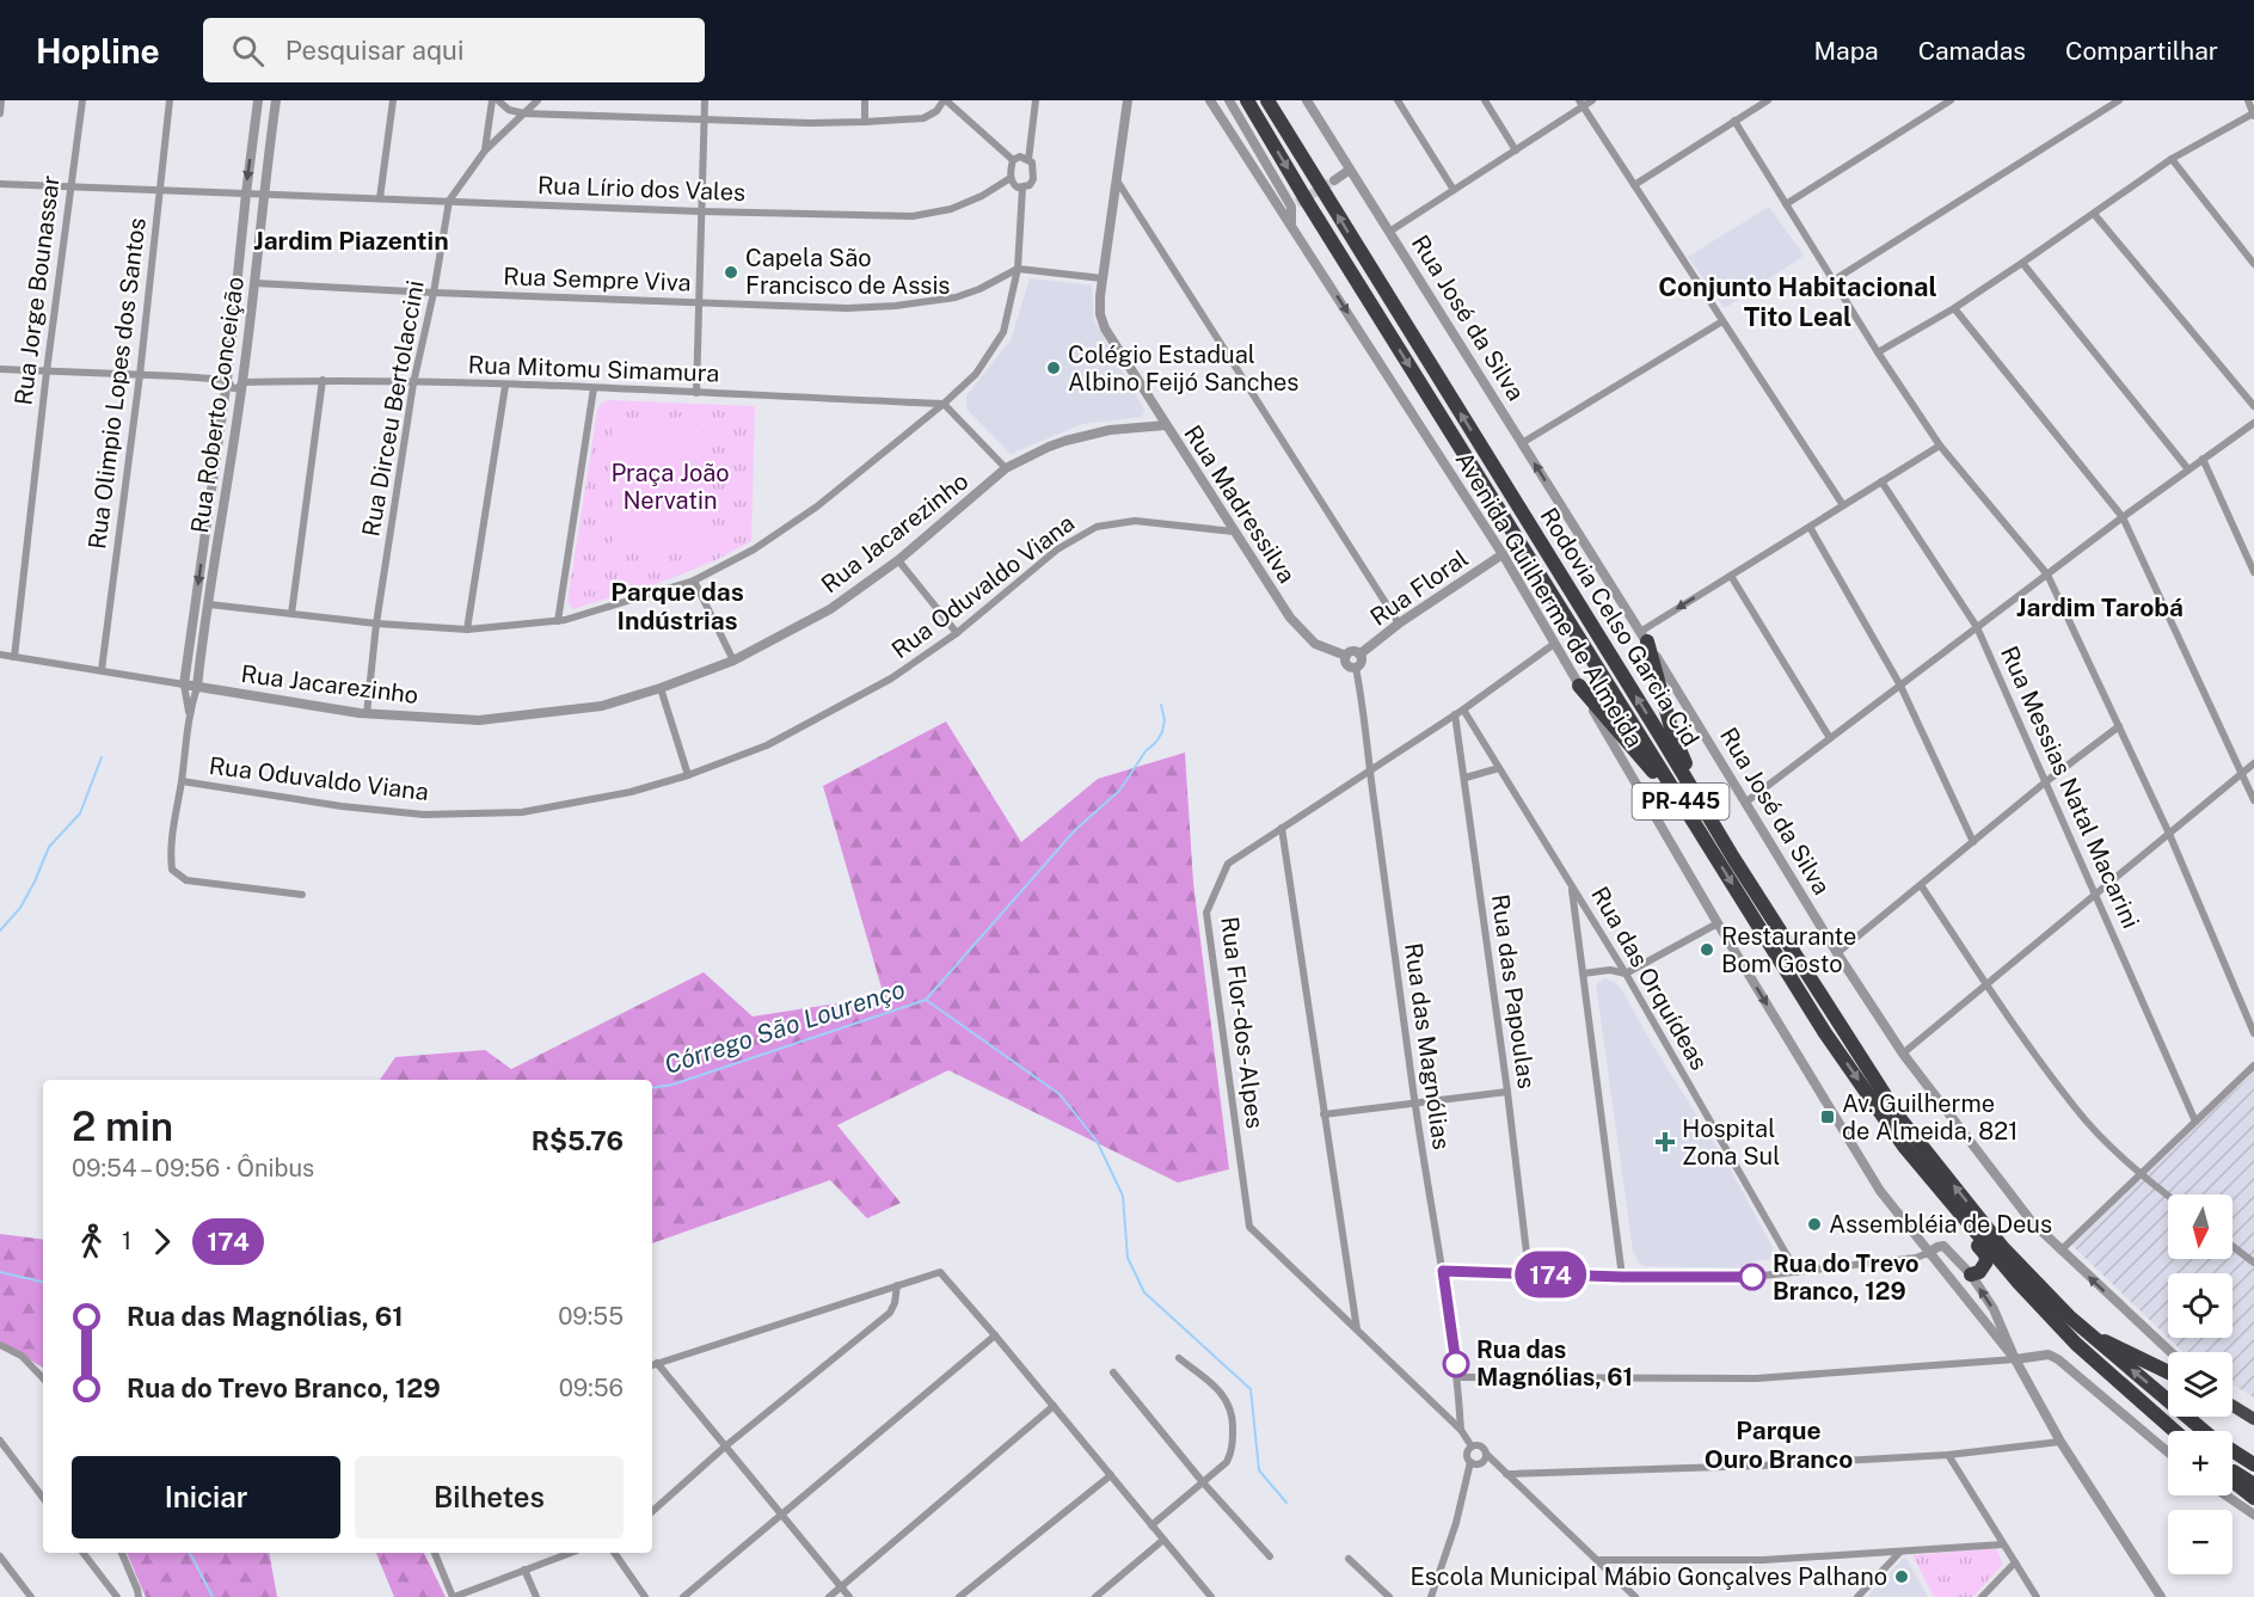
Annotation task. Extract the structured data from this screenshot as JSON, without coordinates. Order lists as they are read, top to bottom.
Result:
{
  "streets": {
    "highway": ["Rodovia Celso Garcia Cid", "PR-445"],
    "street": [
      "Rua Lírio dos Vales",
      "Rua Sempre Viva",
      "Rua Jorge Bounassar",
      "Rua José da Silva",
      "Rua Mitomu Simamura",
      "Rua Olimpio Lopes dos Santos",
      "Rua Roberto Conceição",
      "Rua Dirceu Bertolaccini",
      "Rua Madressilva",
      "Rua Jacarezinho",
      "Rua Oduvaldo Viana",
      "Rua Floral",
      "Avenida Guilherme de Almeida",
      "Rua Messias Natal Macarini",
      "Rua das Orquídeas",
      "Rua das Papoulas",
      "Rua Flor-dos-Alpes",
      "Rua das Magnólias"
    ]
  },
  "crossings": [
    ["Rua Lírio dos Vales", "Rua Jorge Bounassar"],
    ["Rua Lírio dos Vales", "Rua Olimpio Lopes dos Santos"],
    ["Rua Lírio dos Vales", "Rua Roberto Conceição"],
    ["Rua Lírio dos Vales", "Rua Dirceu Bertolaccini"],
    ["Rua Sempre Viva", "Rua Roberto Conceição"],
    ["Rua Sempre Viva", "Rua Dirceu Bertolaccini"],
    ["Rua Mitomu Simamura", "Rua Roberto Conceição"],
    ["Rua Mitomu Simamura", "Rua Dirceu Bertolaccini"],
    ["Rua Roberto Conceição", "Rua Jacarezinho"],
    ["Rua Roberto Conceição", "Rua Oduvaldo Viana"],
    ["Rua Dirceu Bertolaccini", "Rua Jacarezinho"],
    ["Rua Madressilva", "Rua Jacarezinho"],
    ["Rua Madressilva", "Rua Oduvaldo Viana"],
    ["Rua Madressilva", "Rua Floral"],
    ["Rua Madressilva", "Rua das Magnólias"],
    ["Rua Floral", "Avenida Guilherme de Almeida"],
    ["Rua Floral", "Rua das Magnólias"],
    ["Avenida Guilherme de Almeida", "Rua Flor-dos-Alpes"],
    ["Rua das Orquídeas", "Rua Flor-dos-Alpes"],
    ["Rua das Papoulas", "Rua Flor-dos-Alpes"],
    ["Rua Flor-dos-Alpes", "Rua das Magnólias"]
  ],
  "districts": [
    "Jardim Piazentin",
    "Conjunto Habitacional Tito Leal",
    "Parque das Indústrias",
    "Jardim Tarobá",
    "Parque Ouro Branco"
  ],
  "water": ["Córrego São Lourenço"],
  "parks": ["Praça João Nervatin"],
  "places": {
    "other": [
      "Capela São Francisco de Assis",
      "Colégio Estadual Albino Feijó Sanches",
      "Restaurante Bom Gosto",
      "Assembléia de Deus",
      "Rua do Trevo Branco, 129",
      "Rua das Magnólias, 61",
      "Escola Municipal Mábio Gonçalves Palhano"
    ],
    "transit": ["Av. Guilherme de Almeida, 821"],
    "health": ["Hospital Zona Sul"]
  },
  "lines": ["bus line 174"],
  "north": "bottom",
  "page": {
    "header": "Hopline",
    "search": "Pesquisar aqui",
    "nav": ["Mapa", "Camadas", "Compartilhar"],
    "on_map": "174",
    "heading": ["2 min", "09:54 – 09:56 · Ônibus", "R$5.76"],
    "map_buttons": ["+", "−"],
    "legs": ["1", "174"],
    "list": [
      {
        "name": "Rua das Magnólias, 61",
        "value": "09:55"
      },
      {
        "name": "Rua do Trevo Branco, 129",
        "value": "09:56"
      }
    ],
    "buttons": ["Iniciar", "Bilhetes"]
  }
}
